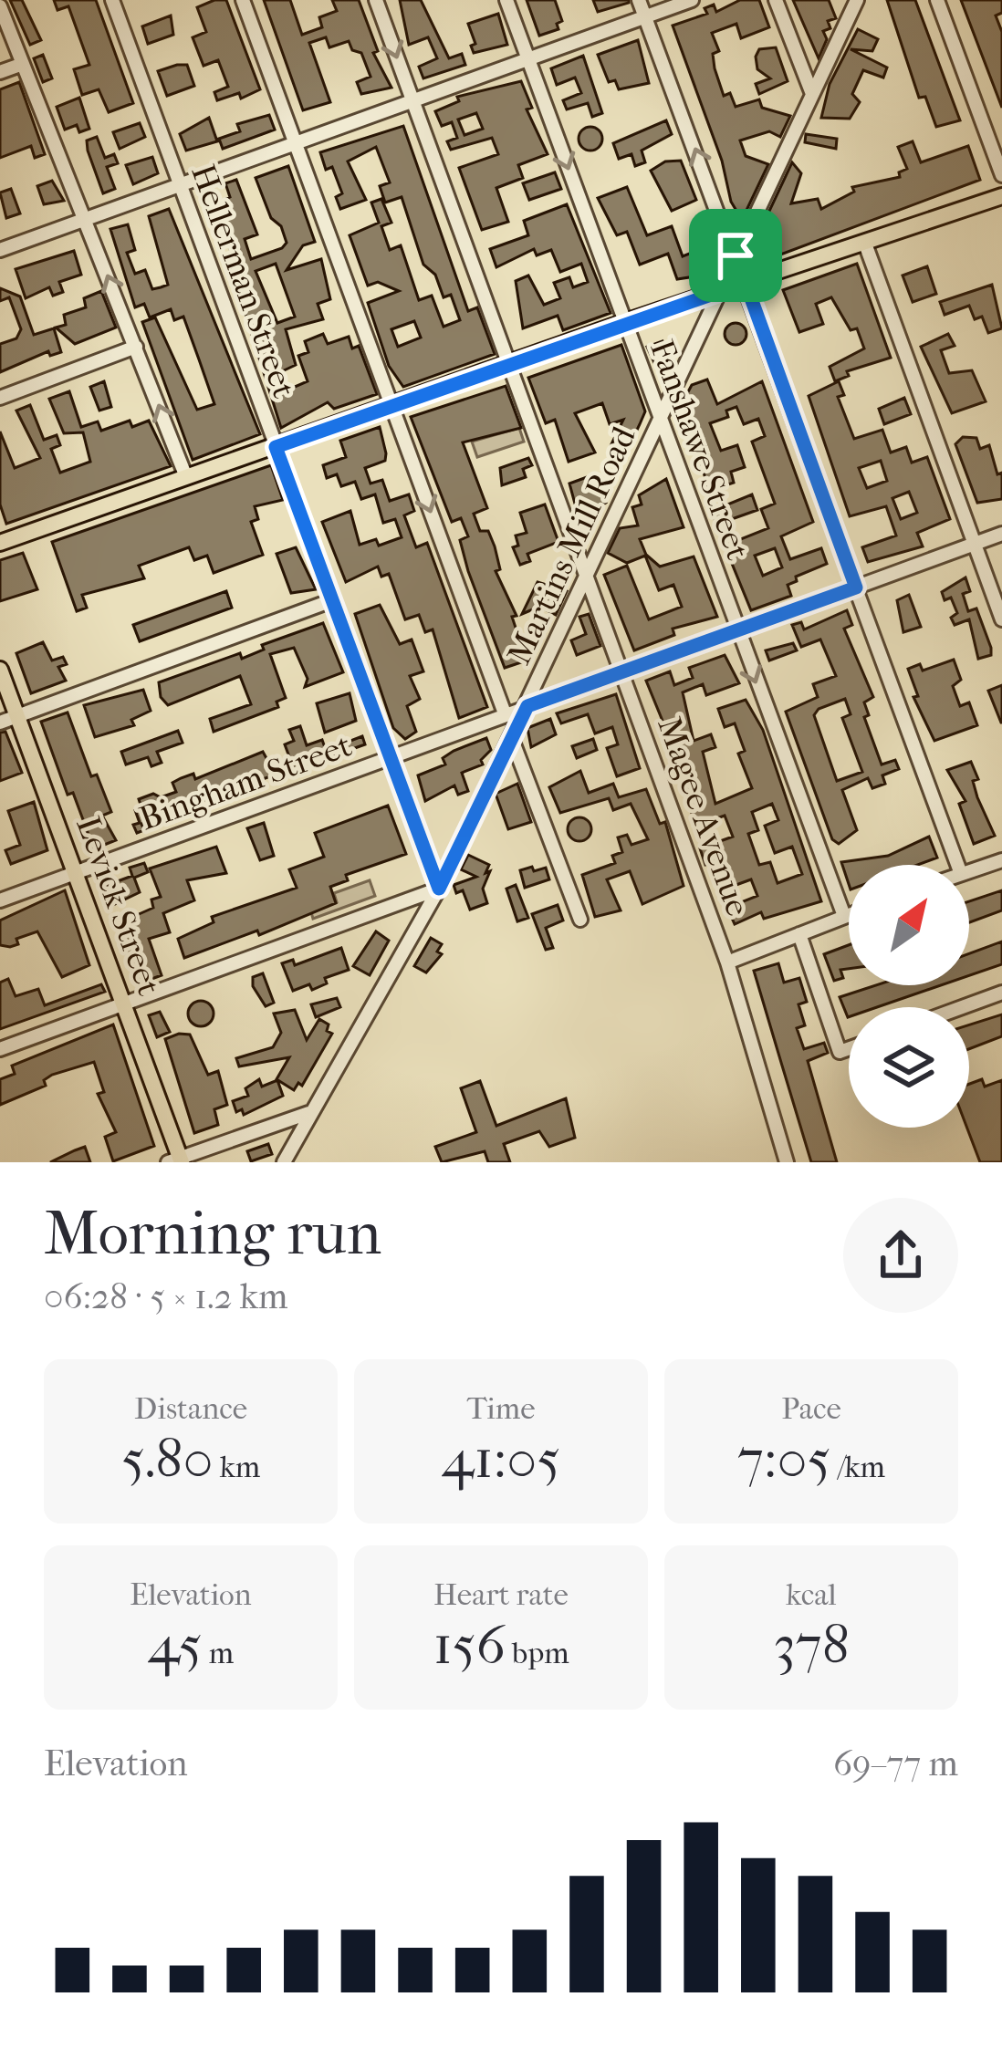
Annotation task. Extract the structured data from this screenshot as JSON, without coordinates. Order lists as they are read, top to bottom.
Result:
{
  "streets": {
    "main road": ["Levick Street"],
    "street": [
      "Hellerman Street",
      "Fanshawe Street",
      "Martins Mill Road",
      "Bingham Street",
      "Magee Avenue"
    ]
  },
  "crossings": [
    ["Hellerman Street", "Martins Mill Road"],
    ["Hellerman Street", "Bingham Street"],
    ["Fanshawe Street", "Martins Mill Road"],
    ["Fanshawe Street", "Bingham Street"],
    ["Martins Mill Road", "Bingham Street"],
    ["Martins Mill Road", "Magee Avenue"],
    ["Bingham Street", "Magee Avenue"],
    ["Bingham Street", "Levick Street"]
  ],
  "one_way": ["Fanshawe Street"],
  "north": "top right",
  "page": {
    "heading": ["Morning run", "06:28 · 5 × 1.2 km"],
    "stats": [
      ["Distance", "5.80 km"],
      ["Time", "41:05"],
      ["Pace", "7:05 /km"],
      ["Elevation", "45 m"],
      ["Heart rate", "156 bpm"],
      ["kcal", "378"]
    ],
    "chart": ["Elevation", "69–77 m"]
  }
}
